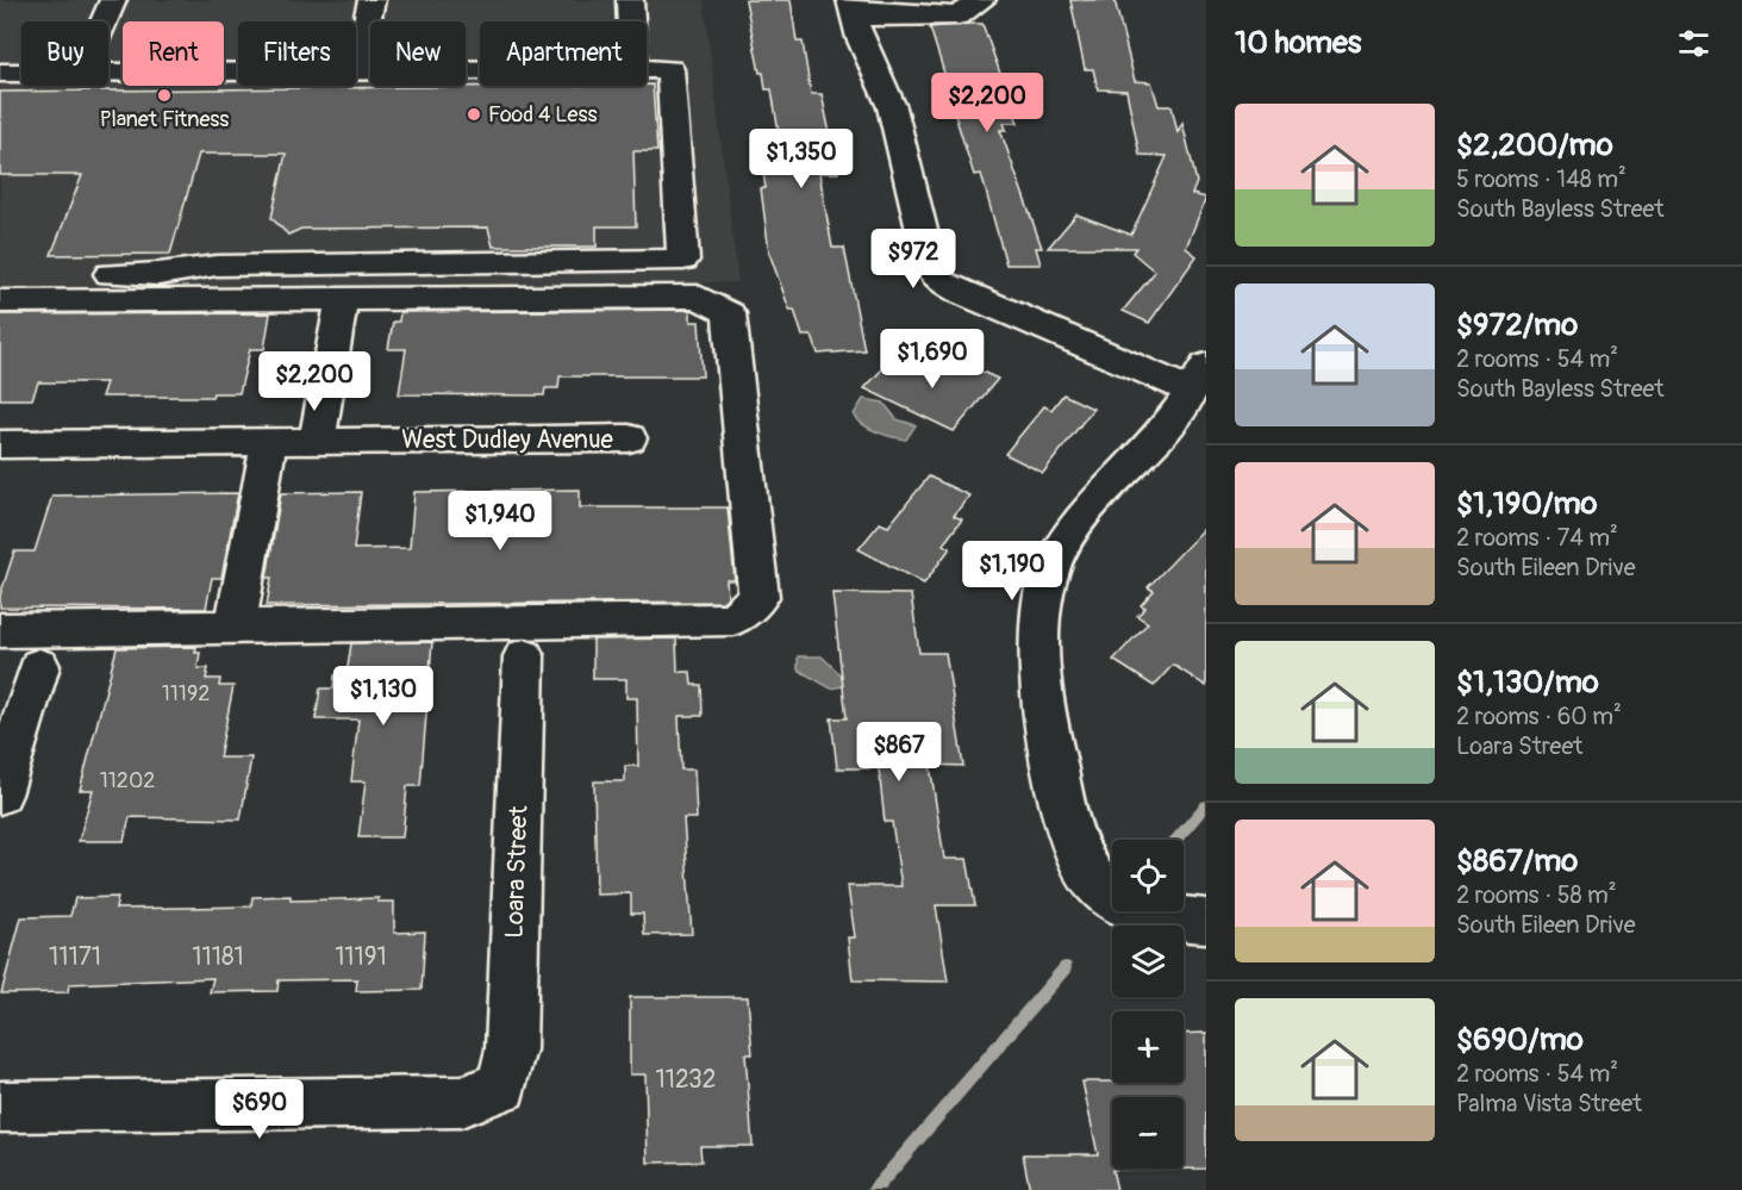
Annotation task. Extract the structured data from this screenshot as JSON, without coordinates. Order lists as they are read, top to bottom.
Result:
{
  "streets": {
    "street": ["West Dudley Avenue", "Loara Street"]
  },
  "places": ["Planet Fitness", "Food 4 Less"],
  "house_numbers": [
    "11192",
    "11202",
    "11171",
    "11181",
    "11191",
    "11232"
  ],
  "page": {
    "heading": "10 homes",
    "chip": [
      "Buy",
      "Rent",
      "Filters",
      "New",
      "Apartment"
    ],
    "price": [
      "$2,200",
      "$1,350",
      "$972",
      "$1,690",
      "$2,200",
      "$1,940",
      "$1,190",
      "$1,130",
      "$867",
      "$690"
    ],
    "list": [
      {
        "name": "$2,200/mo",
        "note": "5 rooms · 148 m² · South Bayless Street"
      },
      {
        "name": "$972/mo",
        "note": "2 rooms · 54 m² · South Bayless Street"
      },
      {
        "name": "$1,190/mo",
        "note": "2 rooms · 74 m² · South Eileen Drive"
      },
      {
        "name": "$1,130/mo",
        "note": "2 rooms · 60 m² · Loara Street"
      },
      {
        "name": "$867/mo",
        "note": "2 rooms · 58 m² · South Eileen Drive"
      },
      {
        "name": "$690/mo",
        "note": "2 rooms · 54 m² · Palma Vista Street"
      }
    ],
    "map_buttons": ["+", "−"]
  }
}
